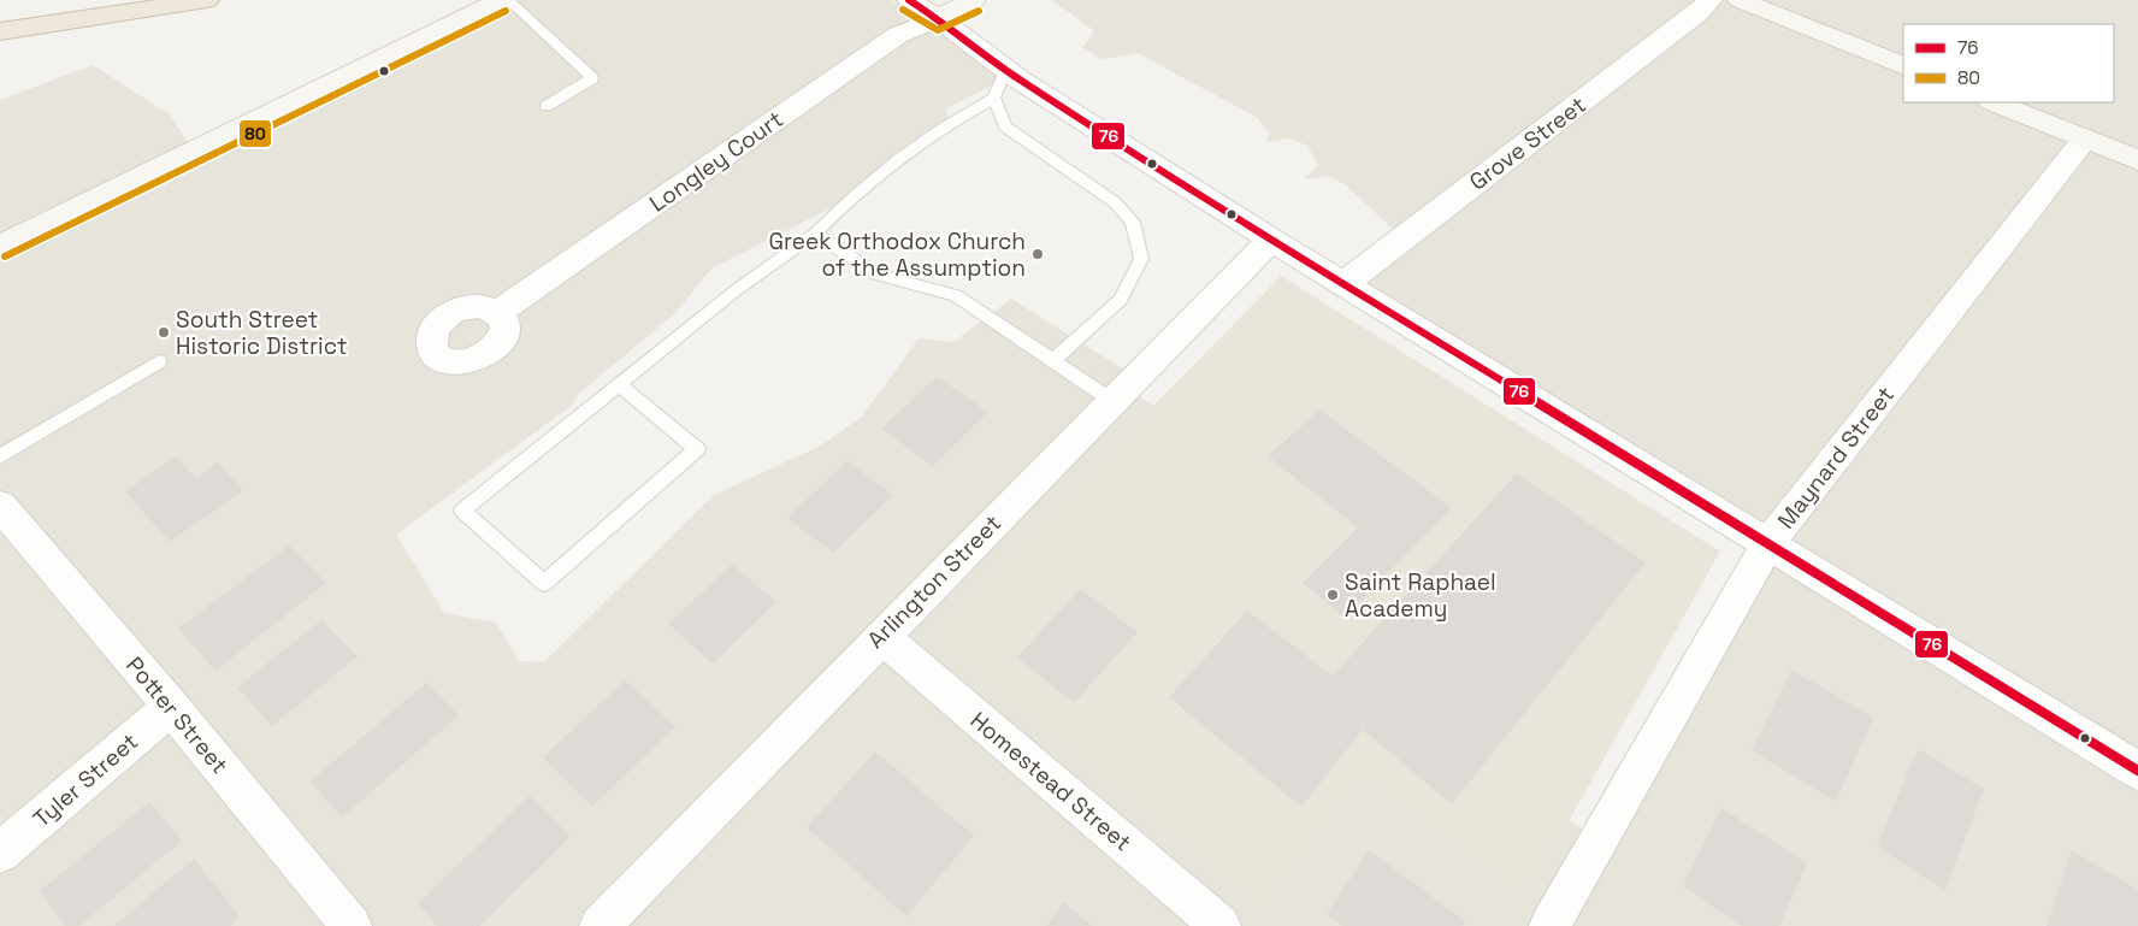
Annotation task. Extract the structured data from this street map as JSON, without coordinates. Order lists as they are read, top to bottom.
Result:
{
  "streets": {
    "street": [
      "Grove Street",
      "Longley Court",
      "Maynard Street",
      "Arlington Street",
      "Potter Street",
      "Tyler Street",
      "Homestead Street"
    ]
  },
  "crossings": [
    ["Arlington Street", "Homestead Street"],
    ["Potter Street", "Tyler Street"]
  ],
  "places": ["Greek Orthodox Church of the Assumption", "South Street Historic District", "Saint Raphael Academy"],
  "lines": ["transit line 76", "transit line 80"],
  "legend": ["76", "80"]
}
